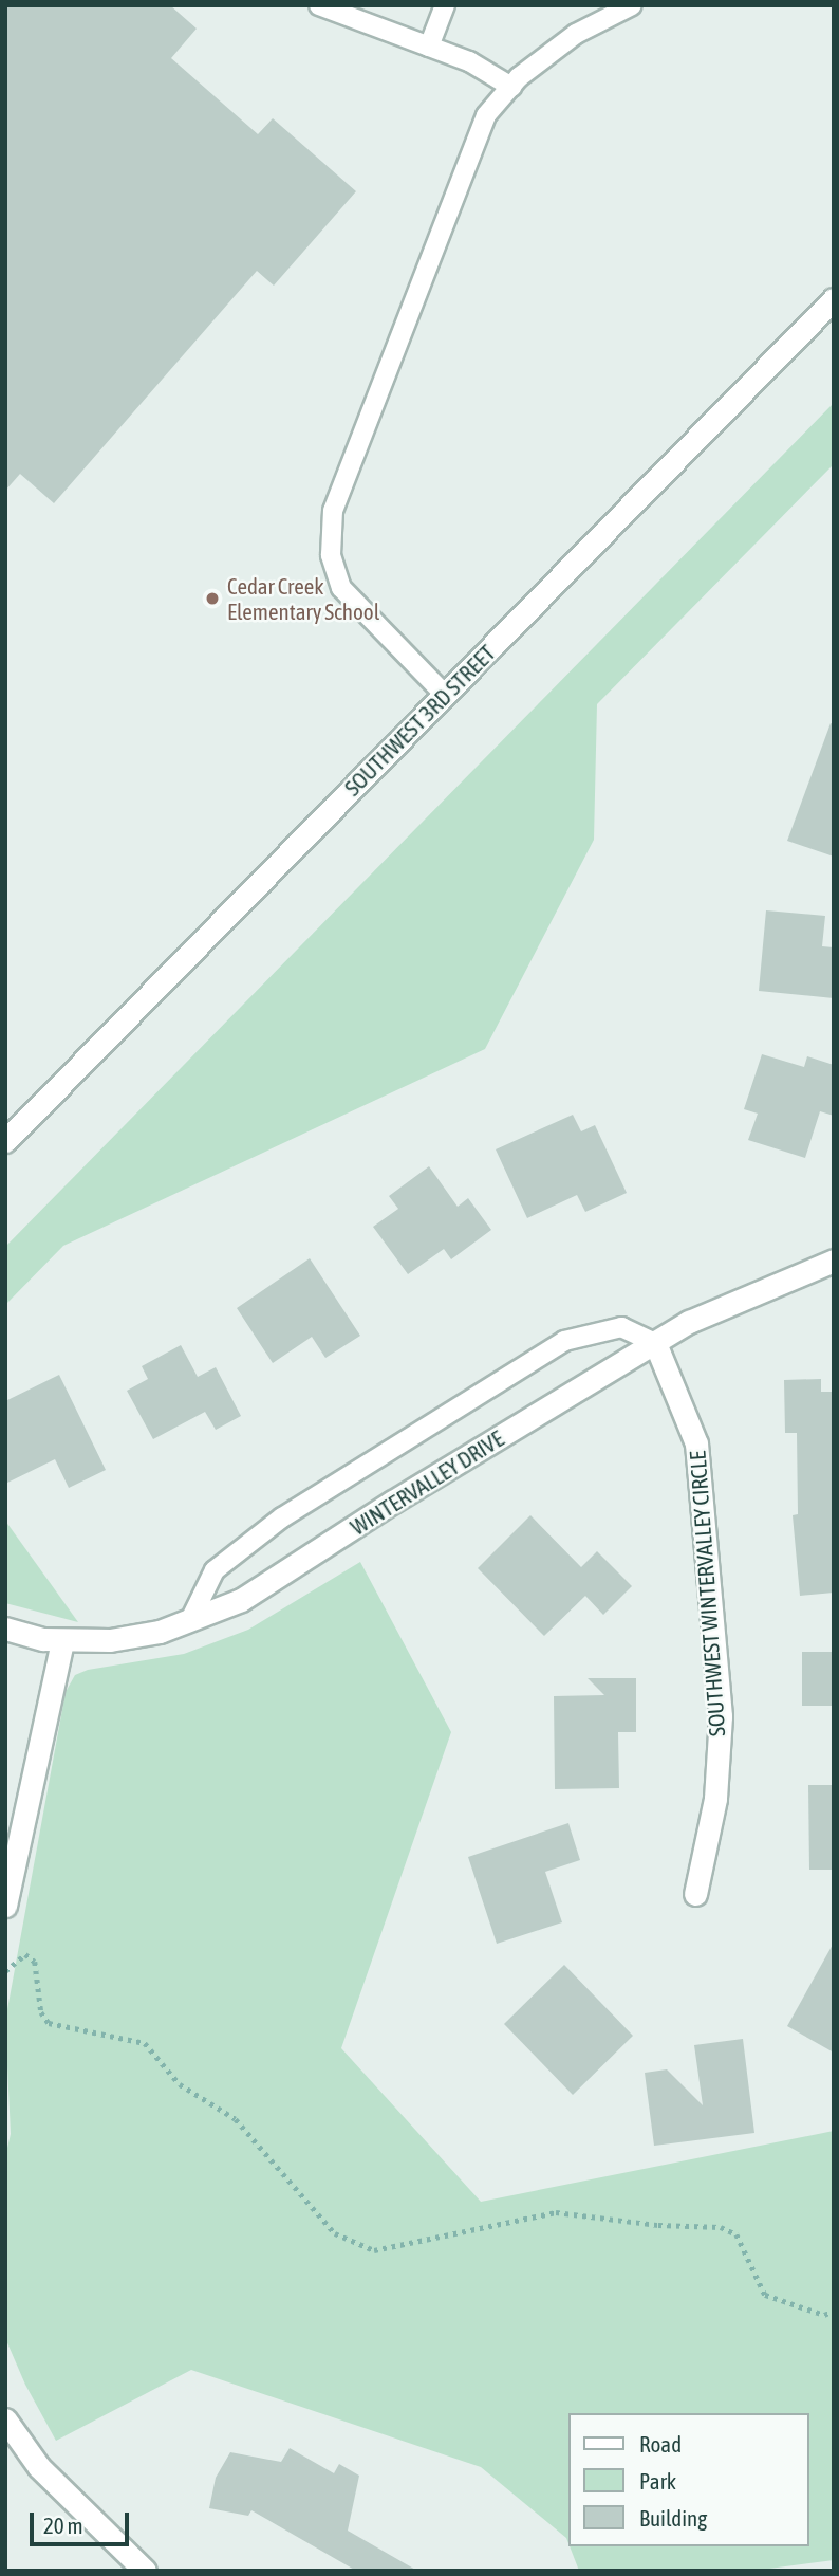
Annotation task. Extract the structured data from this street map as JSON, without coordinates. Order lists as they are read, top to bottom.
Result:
{
  "streets": {
    "street": ["SOUTHWEST 3RD STREET", "WINTERVALLEY DRIVE", "SOUTHWEST WINTERVALLEY CIRCLE"]
  },
  "crossings": [
    ["WINTERVALLEY DRIVE", "SOUTHWEST WINTERVALLEY CIRCLE"]
  ],
  "places": ["Cedar Creek Elementary School"],
  "legend": ["Road", "Park", "Building"],
  "scale_bar": "20 m"
}
